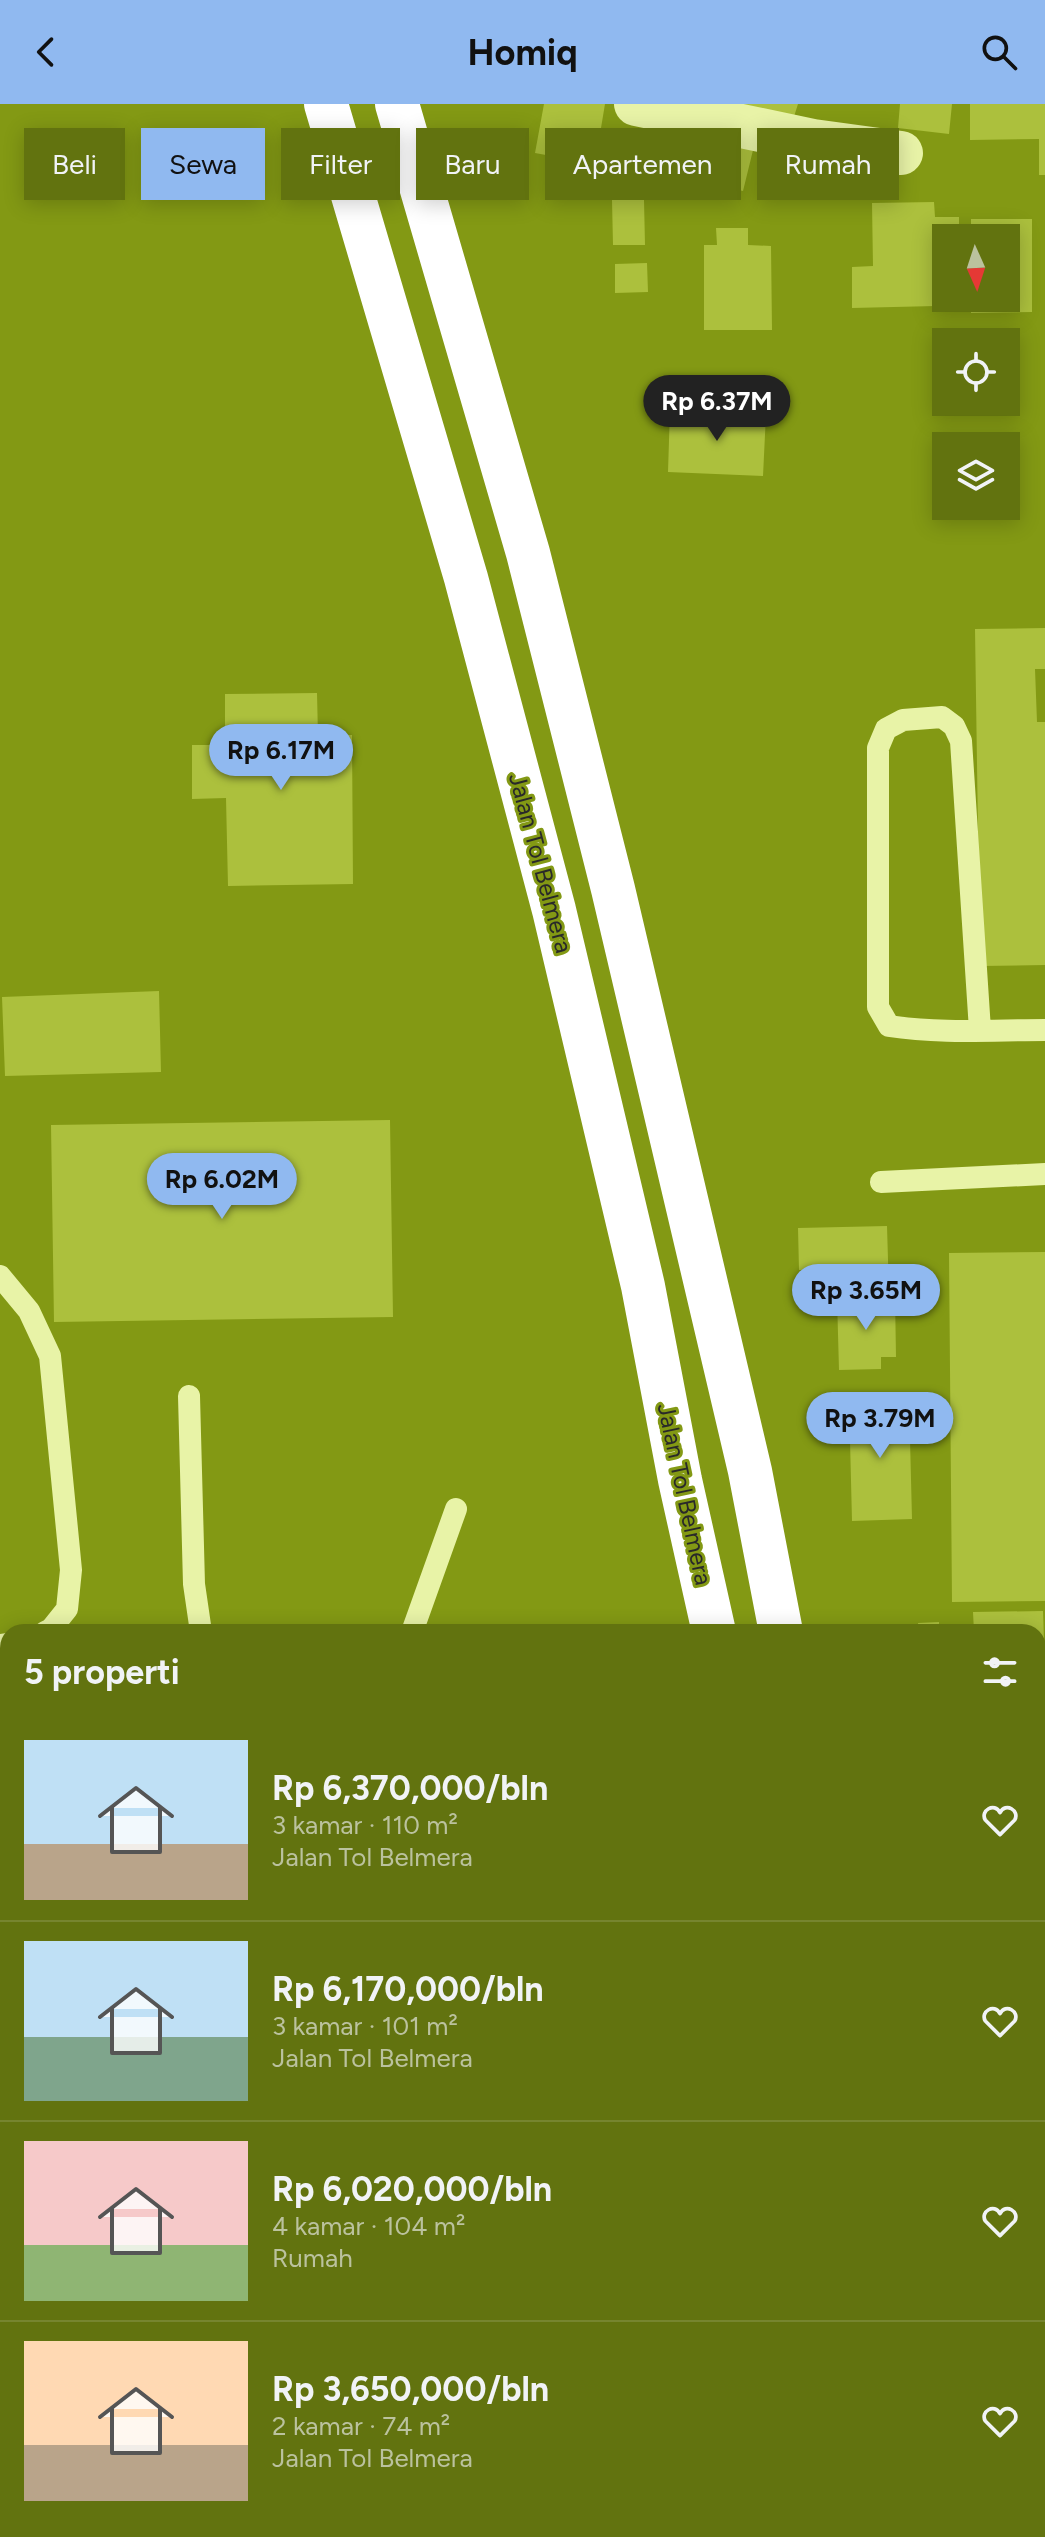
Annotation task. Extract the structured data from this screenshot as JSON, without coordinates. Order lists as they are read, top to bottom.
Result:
{
  "streets": {
    "highway": ["Jalan Tol Belmera"]
  },
  "north": "bottom",
  "page": {
    "header": "Homiq",
    "chip": [
      "Beli",
      "Sewa",
      "Filter",
      "Baru",
      "Apartemen",
      "Rumah"
    ],
    "price": [
      "Rp 6.37M",
      "Rp 6.17M",
      "Rp 6.02M",
      "Rp 3.65M",
      "Rp 3.79M"
    ],
    "heading": "5 properti",
    "list": [
      {
        "name": "Rp 6,370,000/bln",
        "note": "3 kamar · 110 m² · Jalan Tol Belmera"
      },
      {
        "name": "Rp 6,170,000/bln",
        "note": "3 kamar · 101 m² · Jalan Tol Belmera"
      },
      {
        "name": "Rp 6,020,000/bln",
        "note": "4 kamar · 104 m² · Rumah"
      },
      {
        "name": "Rp 3,650,000/bln",
        "note": "2 kamar · 74 m² · Jalan Tol Belmera"
      }
    ]
  }
}
